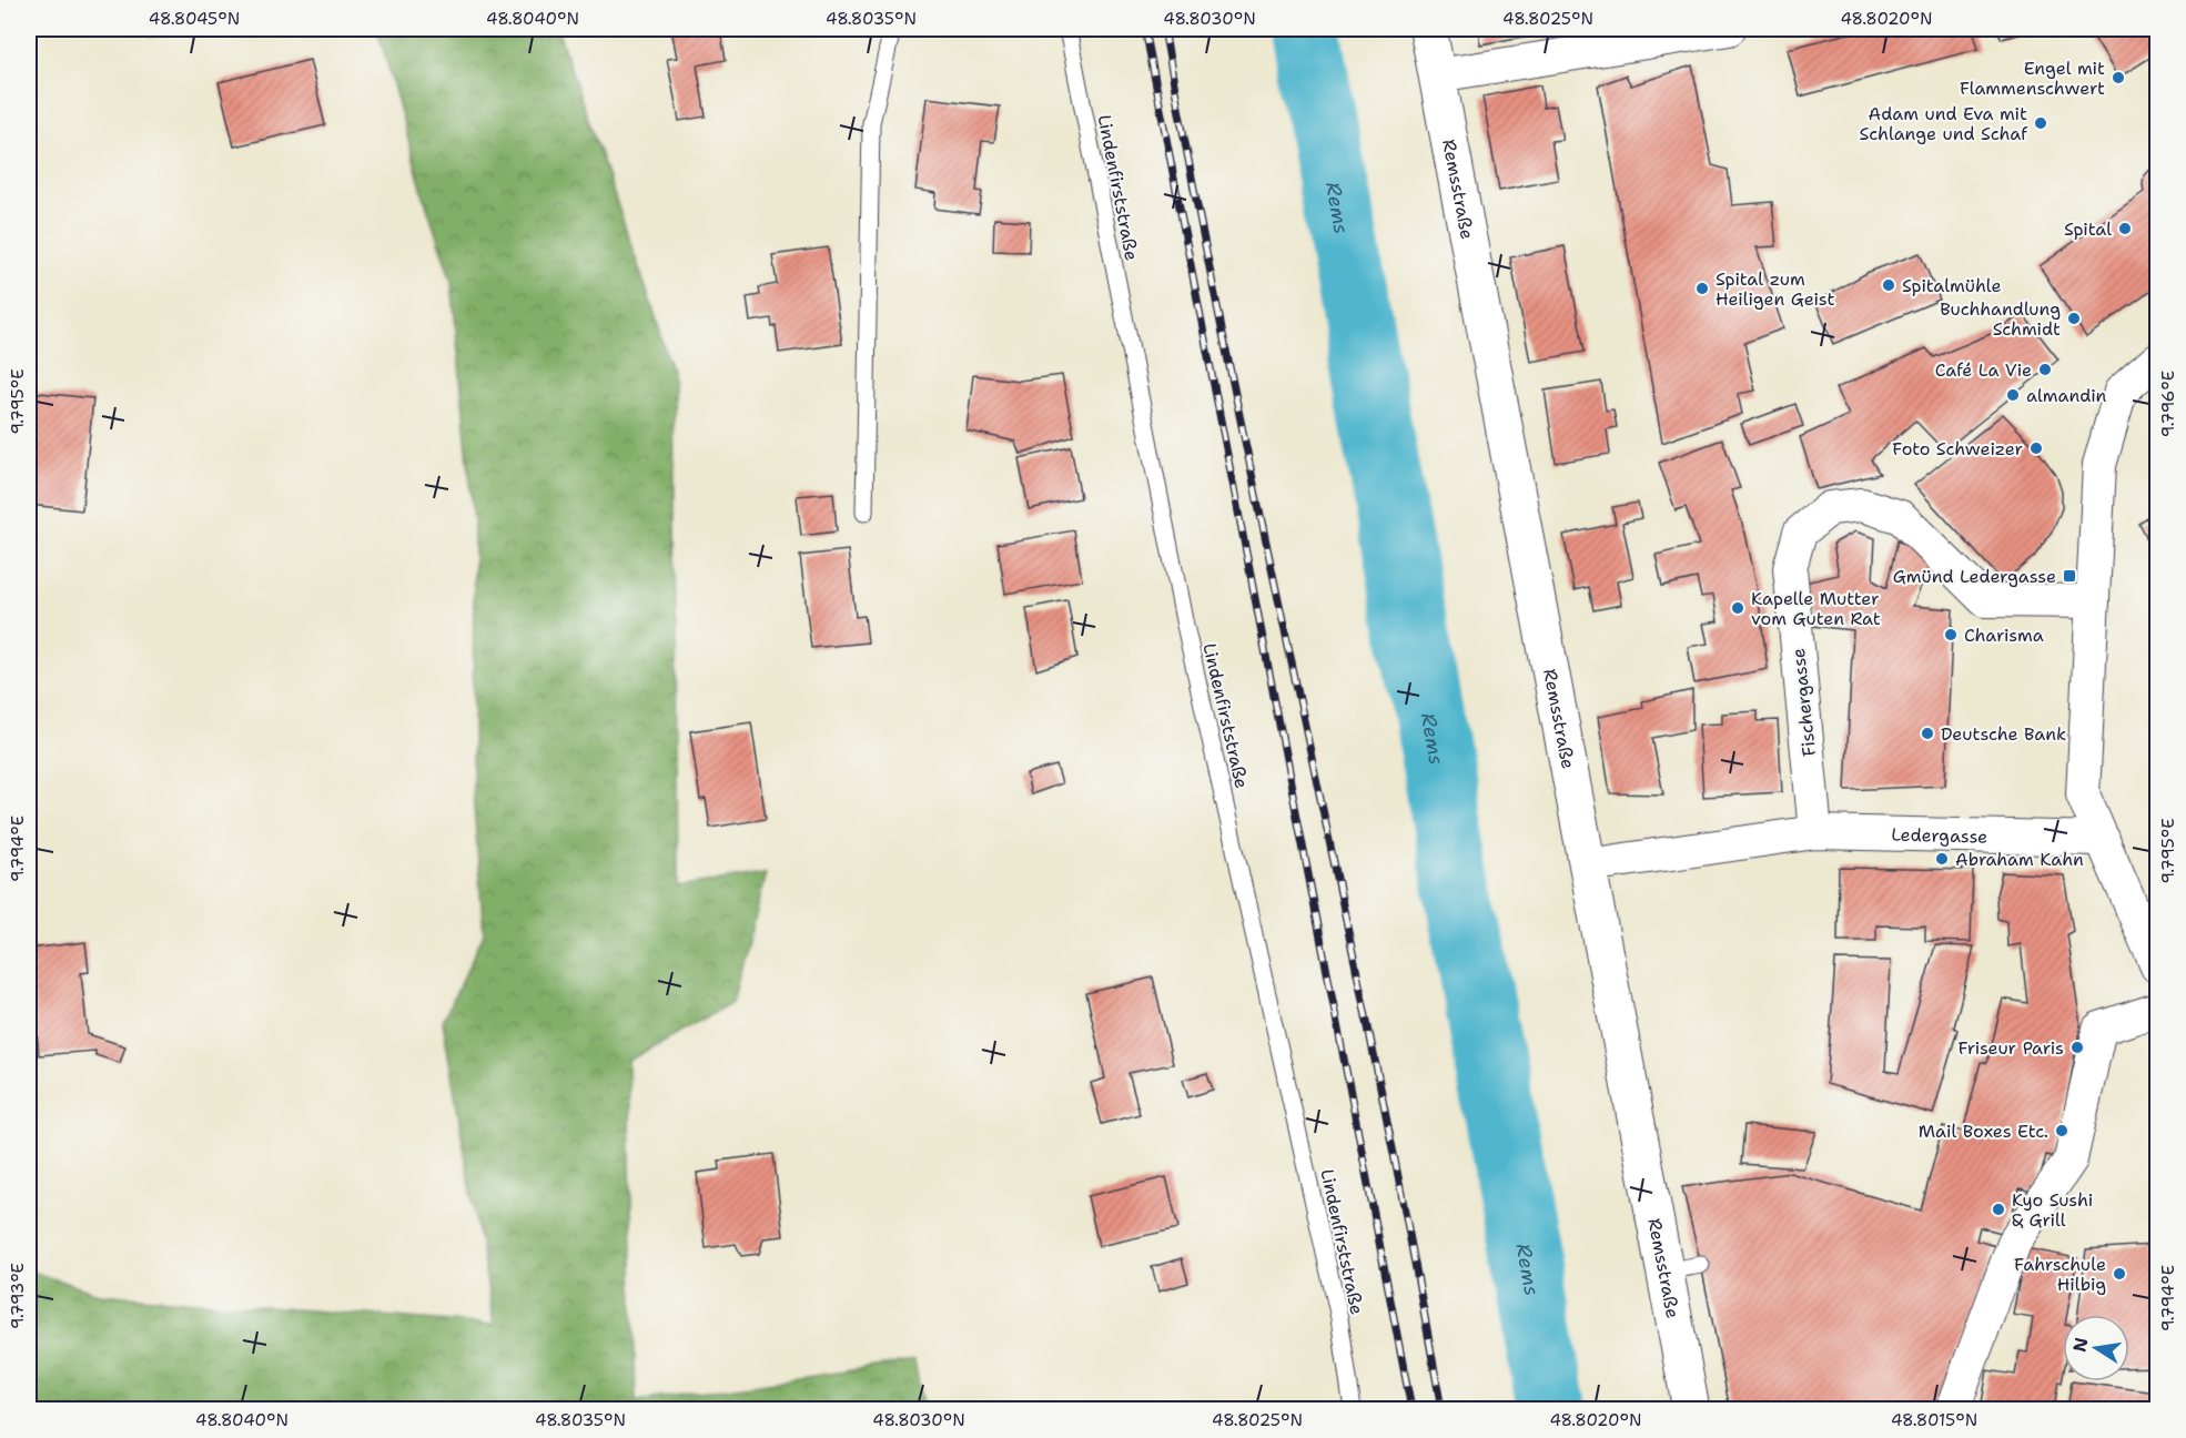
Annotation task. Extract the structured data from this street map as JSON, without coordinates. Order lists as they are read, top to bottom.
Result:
{
  "streets": {
    "main road": ["Remsstraße"],
    "street": ["Fischergasse", "Ledergasse"],
    "lane": ["Lindenfirststraße"]
  },
  "crossings": [
    ["Fischergasse", "Ledergasse"]
  ],
  "water": ["Rems"],
  "places": {
    "other": [
      "Engel mit Flammenschwert",
      "Adam und Eva mit Schlange und Schaf",
      "Spital",
      "Spitalmühle",
      "Spital zum Heiligen Geist",
      "Buchhandlung Schmidt",
      "Café La Vie",
      "almandin",
      "Foto Schweizer",
      "Kapelle Mutter vom Guten Rat",
      "Charisma",
      "Deutsche Bank",
      "Abraham Kahn",
      "Friseur Paris",
      "Mail Boxes Etc.",
      "Kyo Sushi & Grill",
      "Fahrschule Hilbig"
    ],
    "transit": ["Gmünd Ledergasse"]
  },
  "north": "left",
  "coordinates": [
    "48.8045°N",
    "48.8040°N",
    "48.8035°N",
    "48.8030°N",
    "48.8025°N",
    "48.8020°N",
    "9.795°E",
    "9.796°E",
    "9.794°E",
    "9.793°E",
    "48.8015°N"
  ]
}
